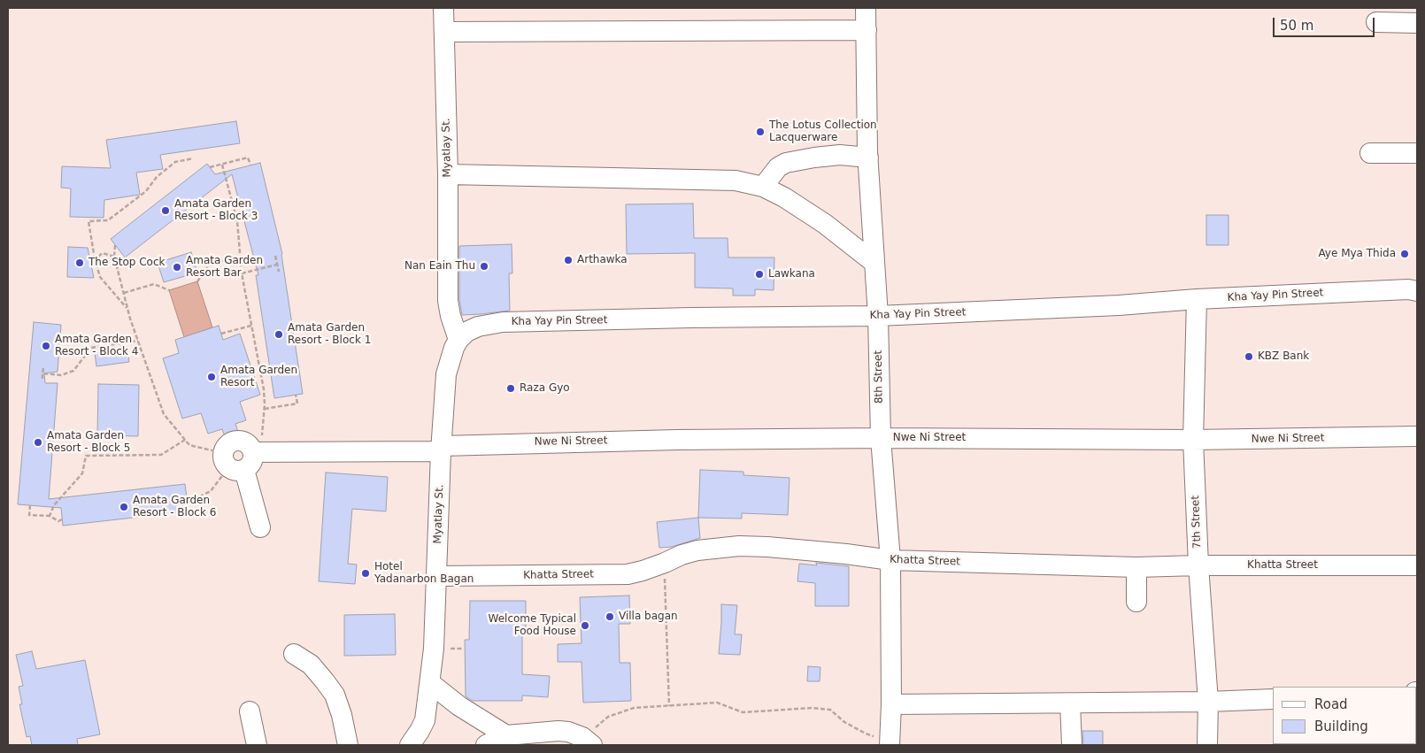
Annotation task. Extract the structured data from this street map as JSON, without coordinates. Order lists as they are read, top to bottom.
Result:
{
  "streets": {
    "street": [
      "Myatlay St.",
      "Kha Yay Pin Street",
      "8th Street",
      "Nwe Ni Street",
      "7th Street",
      "Khatta Street"
    ]
  },
  "crossings": [
    ["Myatlay St.", "Kha Yay Pin Street"],
    ["Myatlay St.", "Nwe Ni Street"],
    ["Myatlay St.", "Khatta Street"],
    ["Kha Yay Pin Street", "8th Street"],
    ["Kha Yay Pin Street", "7th Street"],
    ["8th Street", "Nwe Ni Street"],
    ["8th Street", "Khatta Street"],
    ["Nwe Ni Street", "7th Street"],
    ["7th Street", "Khatta Street"]
  ],
  "places": [
    "The Lotus Collection Lacquerware",
    "Amata Garden Resort - Block 3",
    "Aye Mya Thida",
    "Arthawka",
    "The Stop Cock",
    "Nan Eain Thu",
    "Amata Garden Resort Bar",
    "Lawkana",
    "Amata Garden Resort - Block 1",
    "Amata Garden Resort - Block 4",
    "KBZ Bank",
    "Amata Garden Resort",
    "Raza Gyo",
    "Amata Garden Resort - Block 5",
    "Amata Garden Resort - Block 6",
    "Hotel Yadanarbon Bagan",
    "Villa bagan",
    "Welcome Typical Food House"
  ],
  "legend": ["Road", "Building"],
  "scale_bar": "50 m"
}
